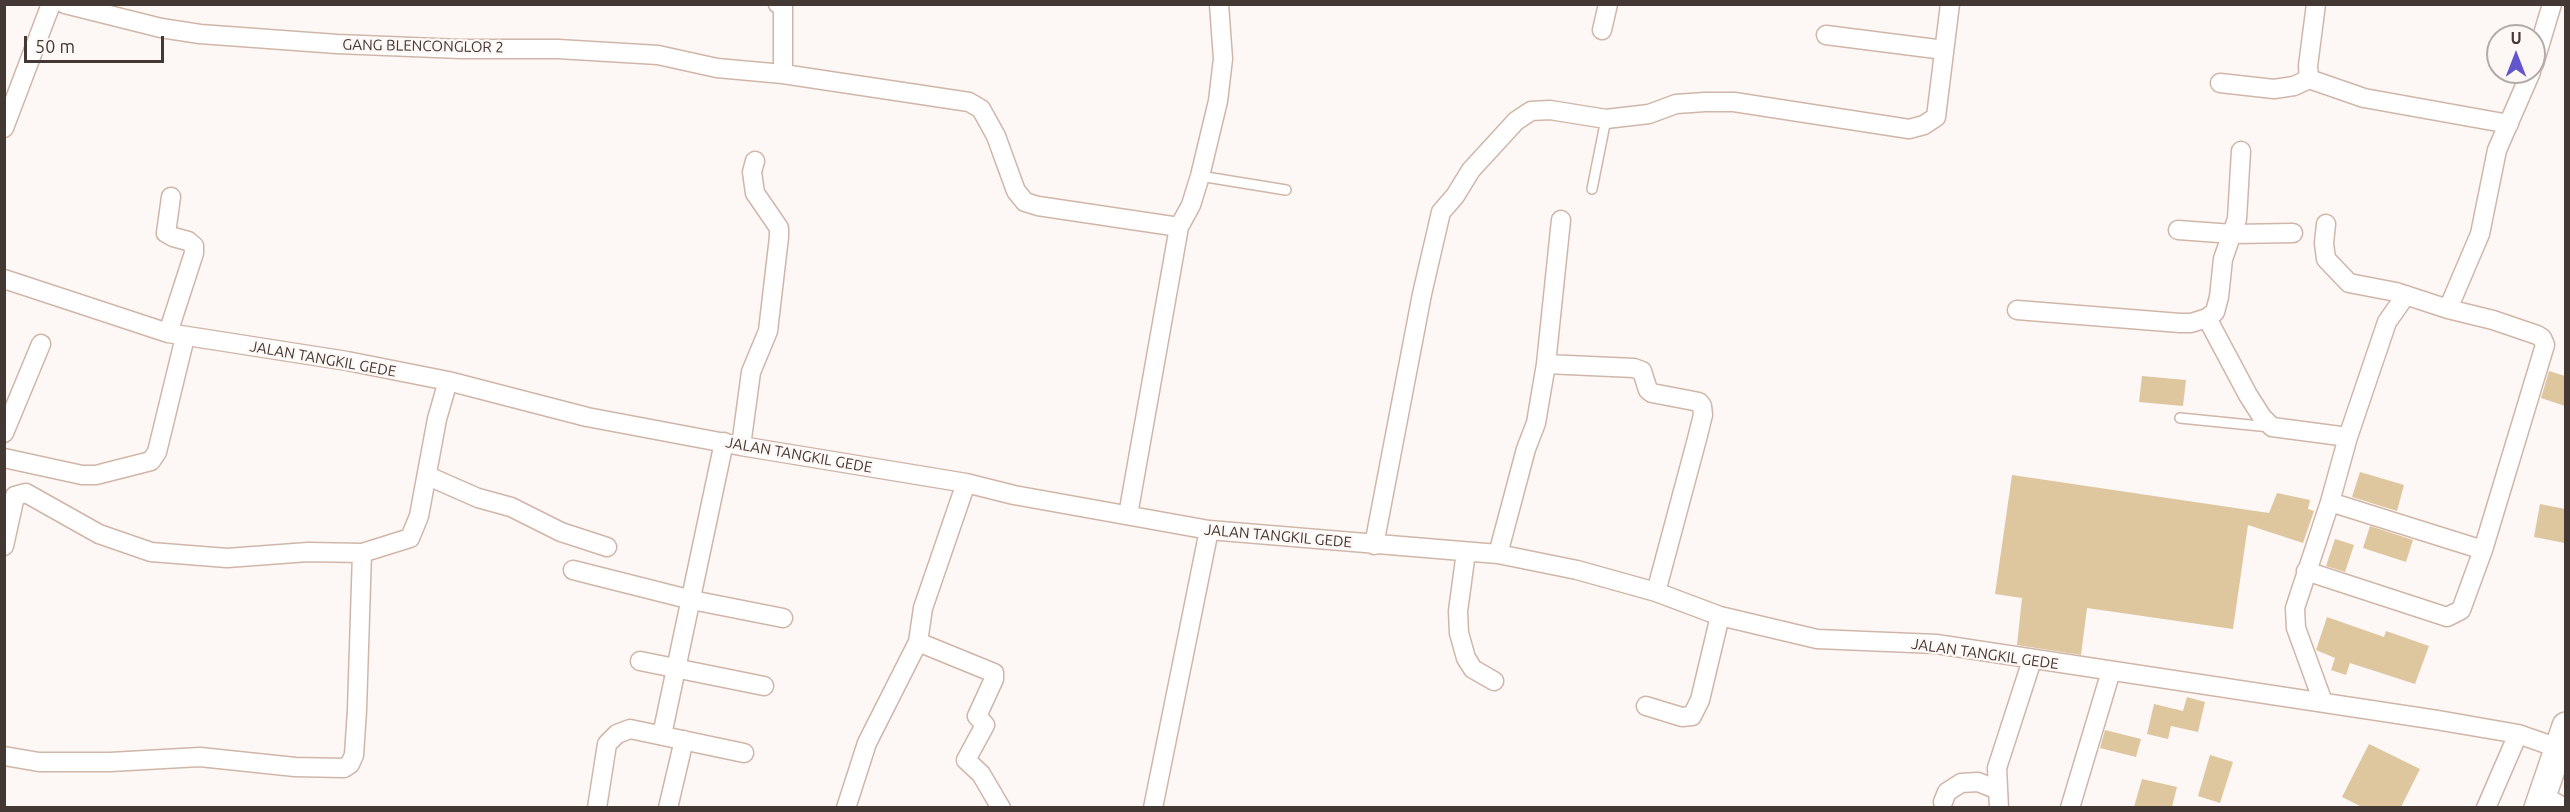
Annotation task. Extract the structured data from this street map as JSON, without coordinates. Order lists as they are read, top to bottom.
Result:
{
  "streets": {
    "street": ["GANG BLENCONGLOR 2", "JALAN TANGKIL GEDE"]
  },
  "scale_bar": "50 m",
  "north": "top"
}
